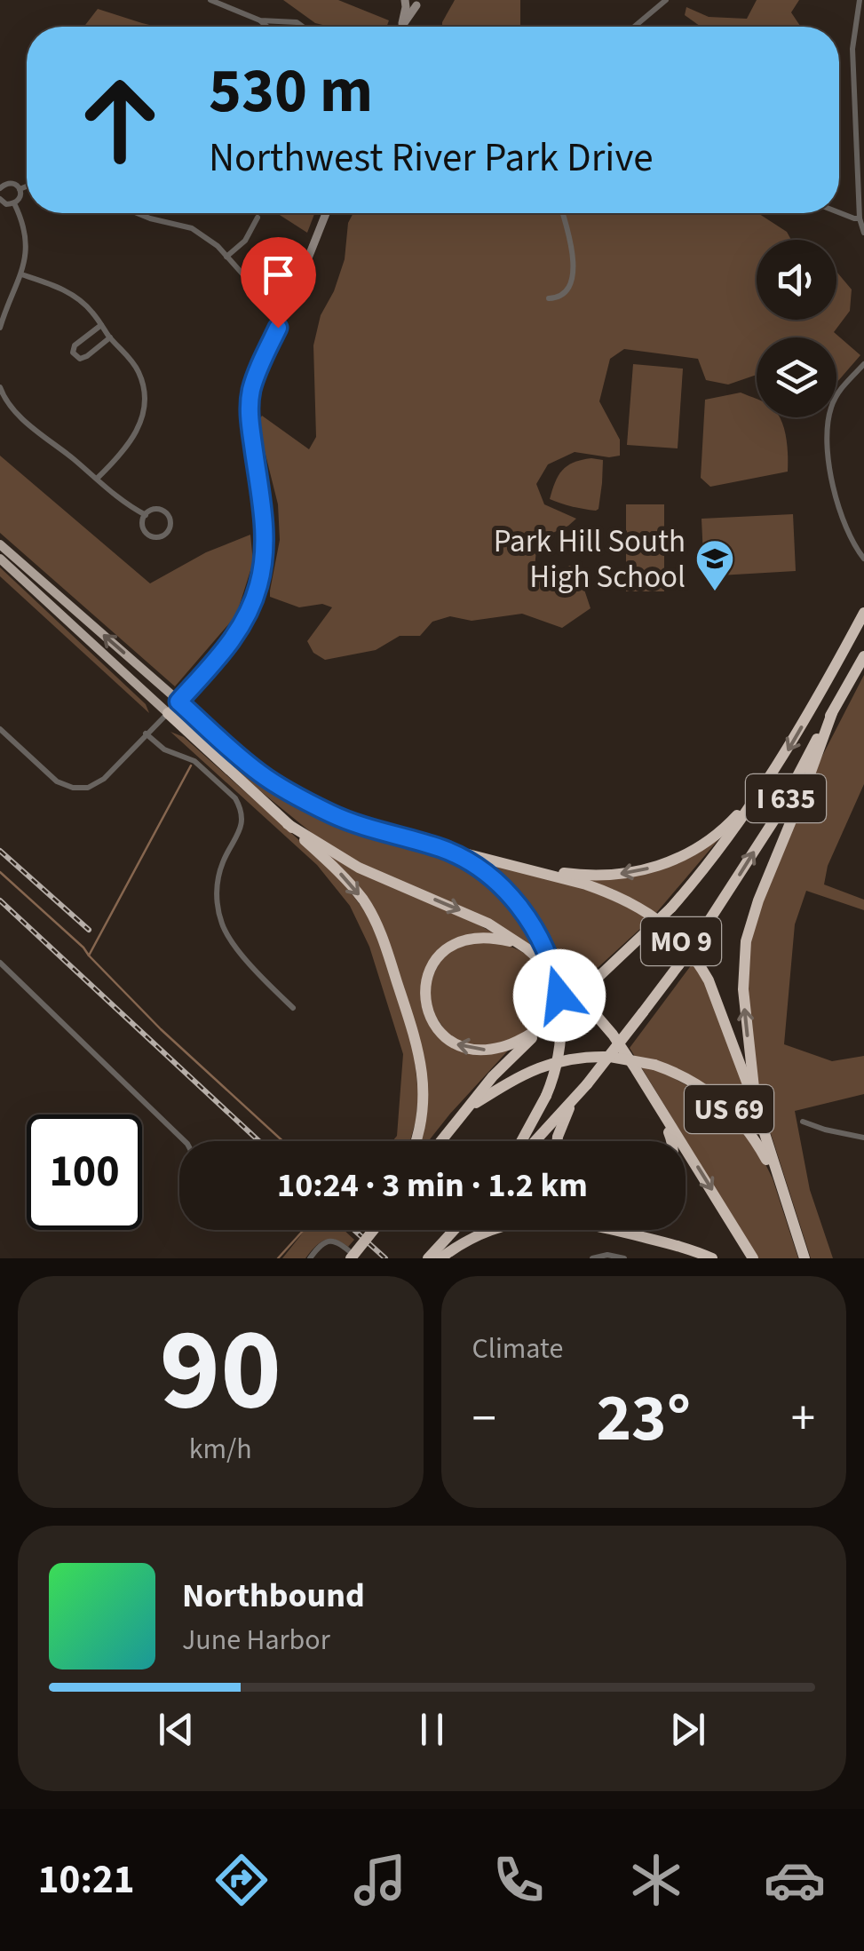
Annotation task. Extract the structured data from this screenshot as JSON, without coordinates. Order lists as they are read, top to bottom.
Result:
{
  "streets": {
    "highway": ["I 635", "MO 9", "US 69"]
  },
  "crossings": [
    ["I 635", "US 69"],
    ["MO 9", "US 69"]
  ],
  "places": {
    "school or university": ["Park Hill South High School"]
  },
  "page": {
    "turn": ["530 m", "Northwest River Park Drive"],
    "limit": "100",
    "trip": "10:24 · 3 min · 1.2 km",
    "tile": [
      ["90", "km/h"],
      "Climate"
    ],
    "heat": ["−", "23°", "+"],
    "song": ["Northbound", "June Harbor"],
    "tabs": "10:21"
  }
}
